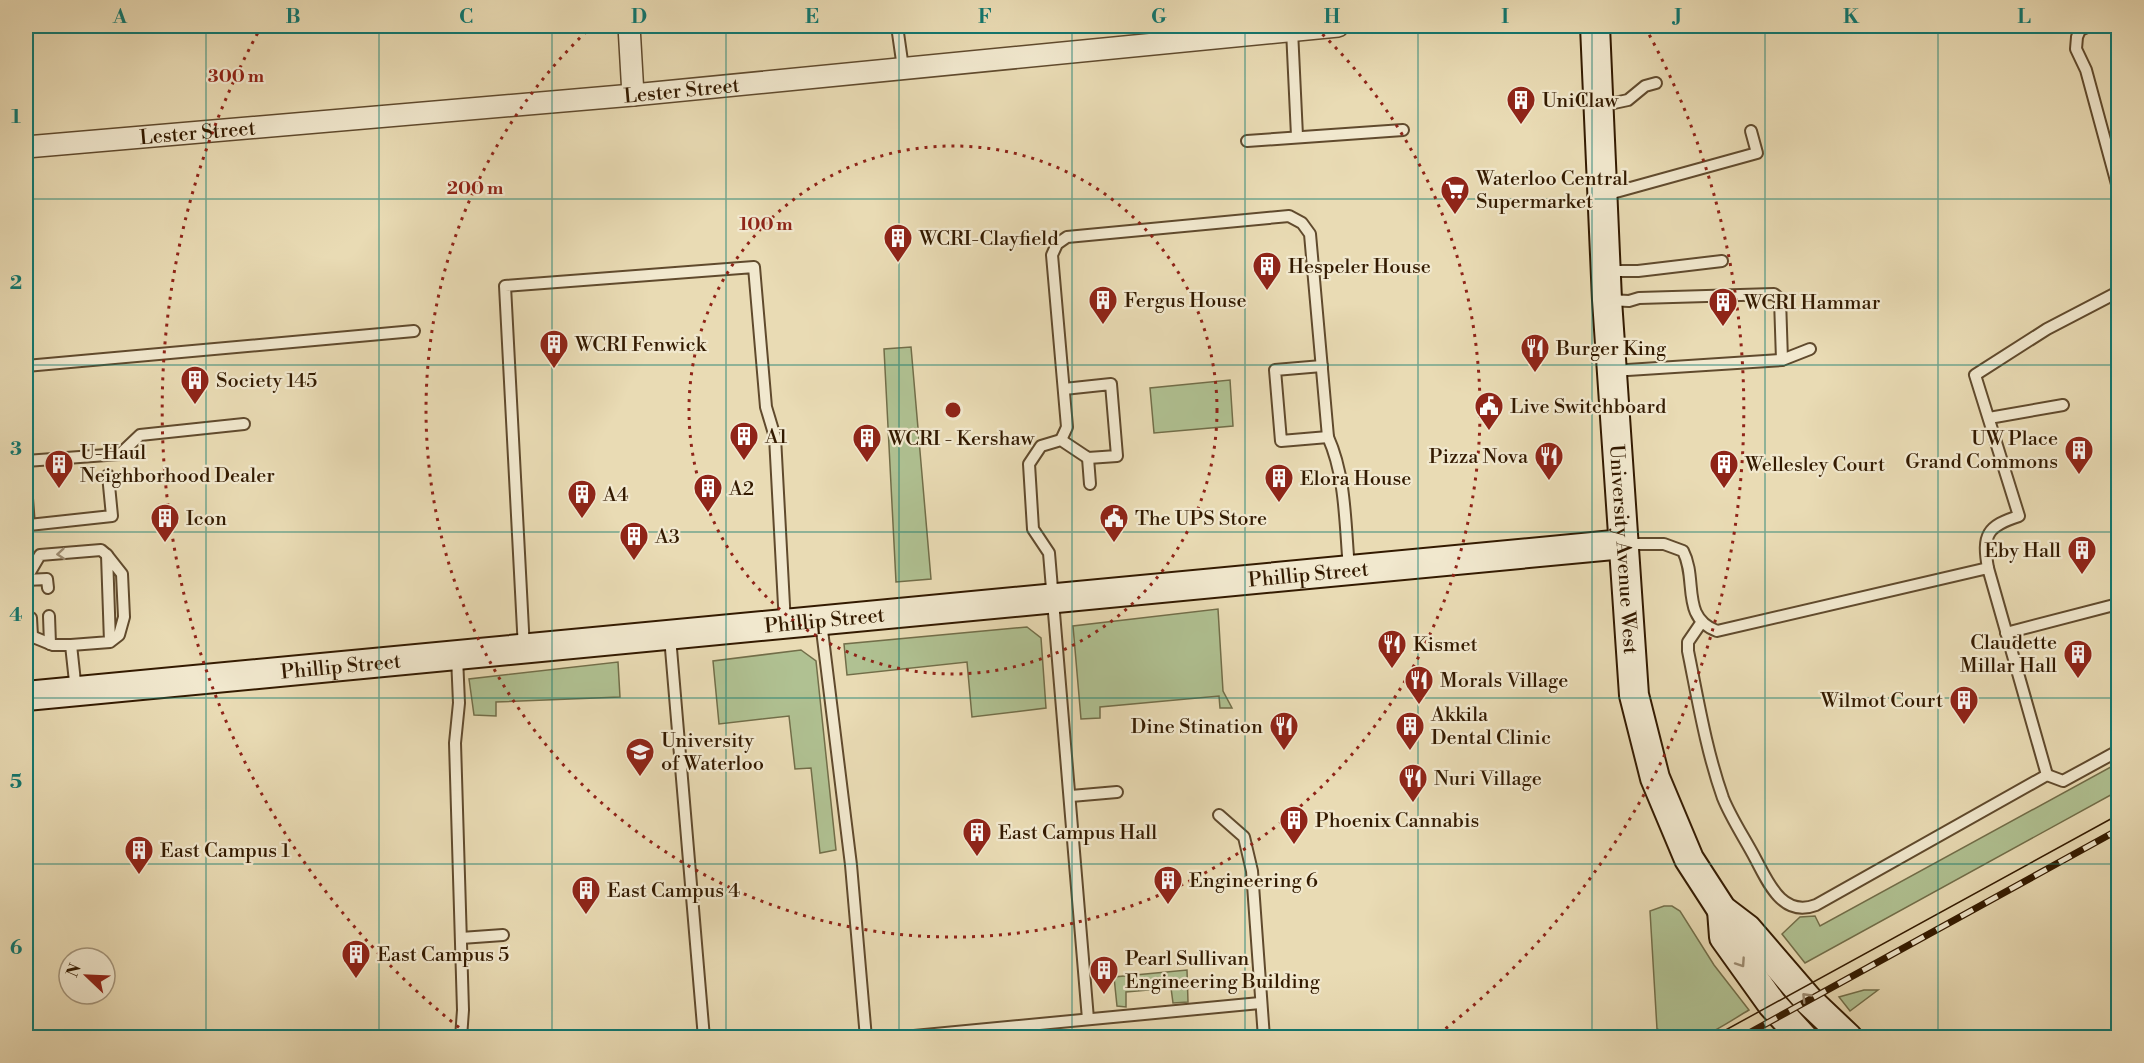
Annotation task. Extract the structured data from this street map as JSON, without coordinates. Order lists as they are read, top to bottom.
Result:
{
  "streets": {
    "street": ["Lester Street", "University Avenue West", "Phillip Street"]
  },
  "crossings": [
    ["University Avenue West", "Phillip Street"]
  ],
  "places": {
    "building": [
      "UniClaw",
      "WCRI-Clayfield",
      "Hespeler House",
      "Fergus House",
      "WCRI Hammar",
      "WCRI Fenwick",
      "Society 145",
      "A1",
      "WCRI - Kershaw",
      "UW Place Grand Commons",
      "U-Haul Neighborhood Dealer",
      "Wellesley Court",
      "Elora House",
      "A2",
      "A4",
      "Icon",
      "A3",
      "Eby Hall",
      "Claudette Millar Hall",
      "Wilmot Court",
      "Akkila Dental Clinic",
      "Phoenix Cannabis",
      "East Campus Hall",
      "East Campus 1",
      "Engineering 6",
      "East Campus 4",
      "East Campus 5",
      "Pearl Sullivan Engineering Building"
    ],
    "supermarket": ["Waterloo Central Supermarket"],
    "restaurant": [
      "Burger King",
      "Pizza Nova",
      "Kismet",
      "Morals Village",
      "Dine Stination",
      "Nuri Village"
    ],
    "public building": ["Live Switchboard", "The UPS Store"],
    "school or university": ["University of Waterloo"]
  },
  "north": "top left",
  "grid": {
    "columns": [
      "A",
      "B",
      "C",
      "D",
      "E",
      "F",
      "G",
      "H",
      "I",
      "J",
      "K",
      "L"
    ],
    "rows": [
      "1",
      "2",
      "3",
      "4",
      "5",
      "6"
    ]
  },
  "rings": ["300 m", "200 m", "100 m"]
}
